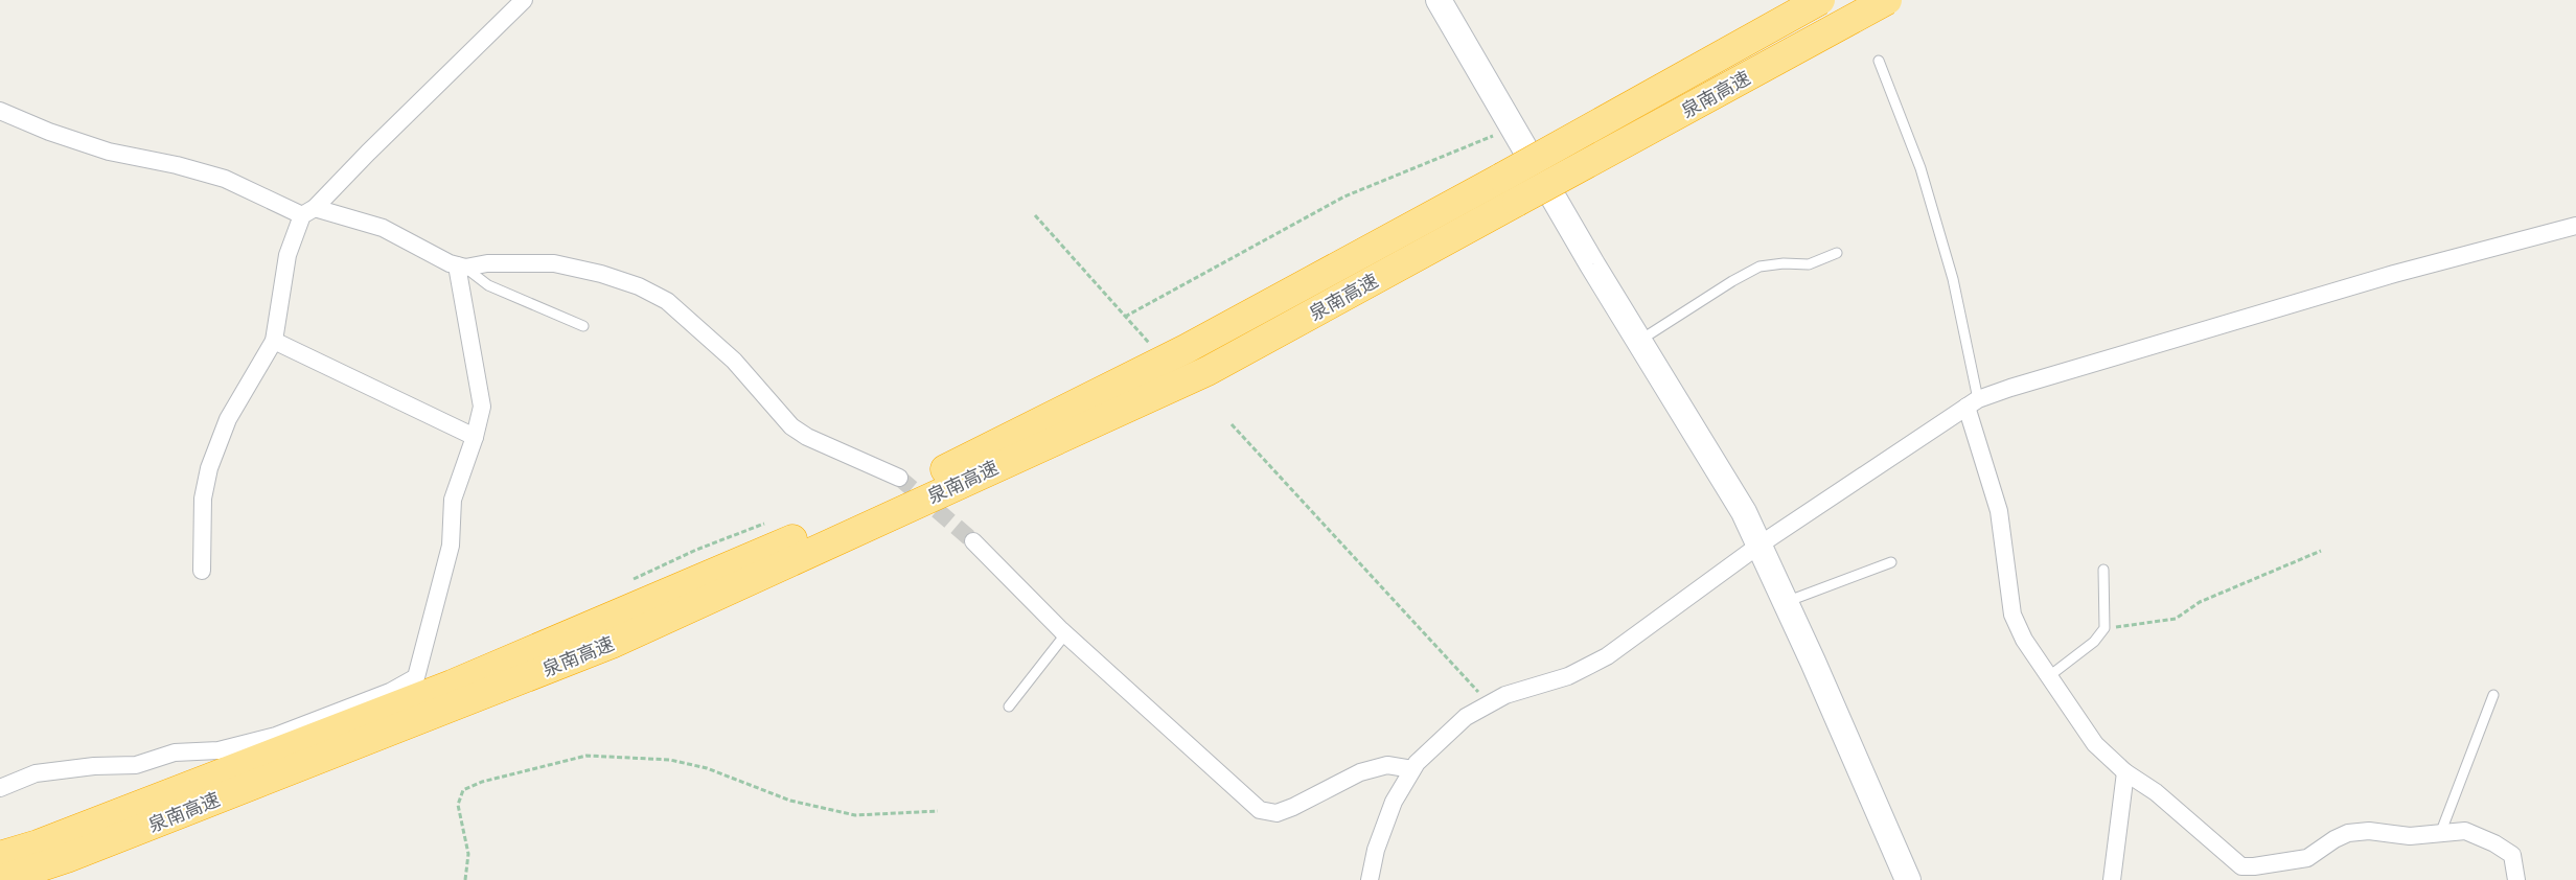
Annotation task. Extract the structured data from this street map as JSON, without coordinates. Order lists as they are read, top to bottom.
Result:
{
  "streets": {
    "highway": ["泉南高速"]
  }
}
